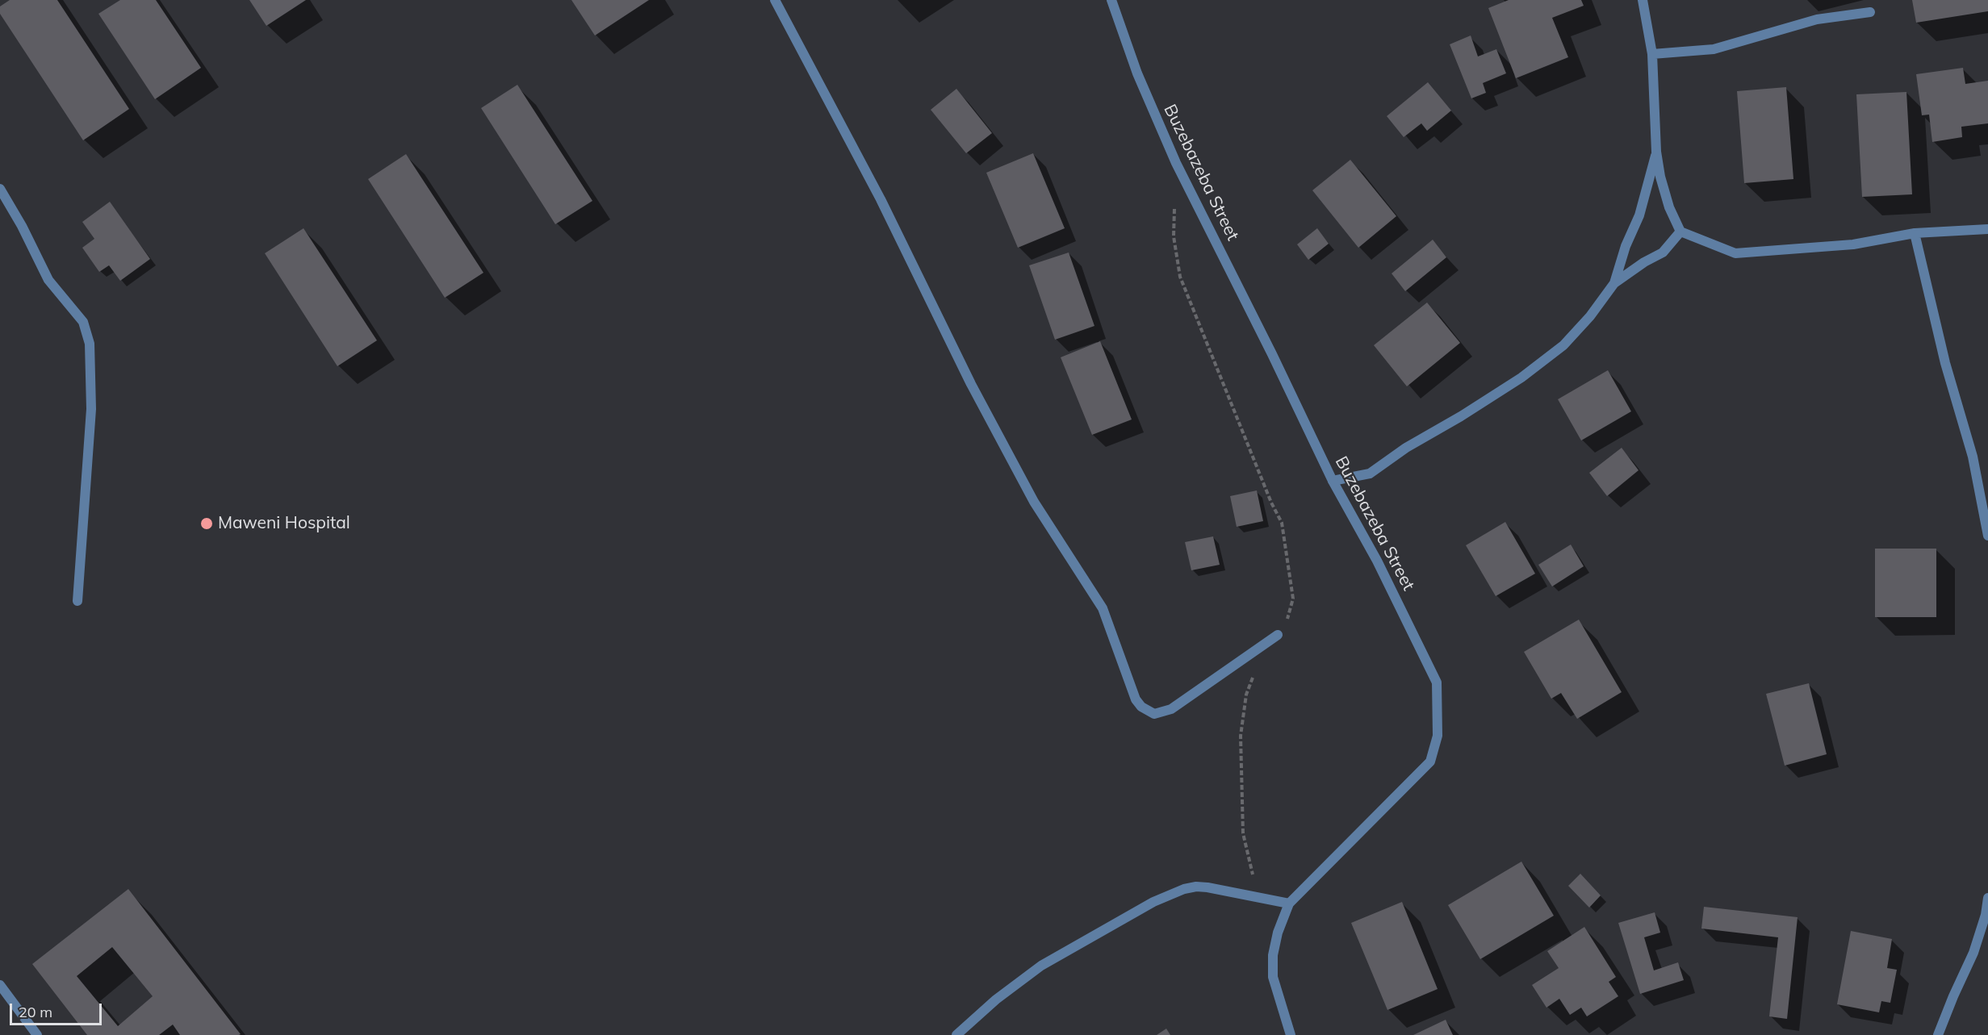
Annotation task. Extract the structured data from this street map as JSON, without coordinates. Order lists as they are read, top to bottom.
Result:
{
  "streets": {
    "street": ["Buzebazeba Street"]
  },
  "places": ["Maweni Hospital"],
  "scale_bar": "20 m"
}
